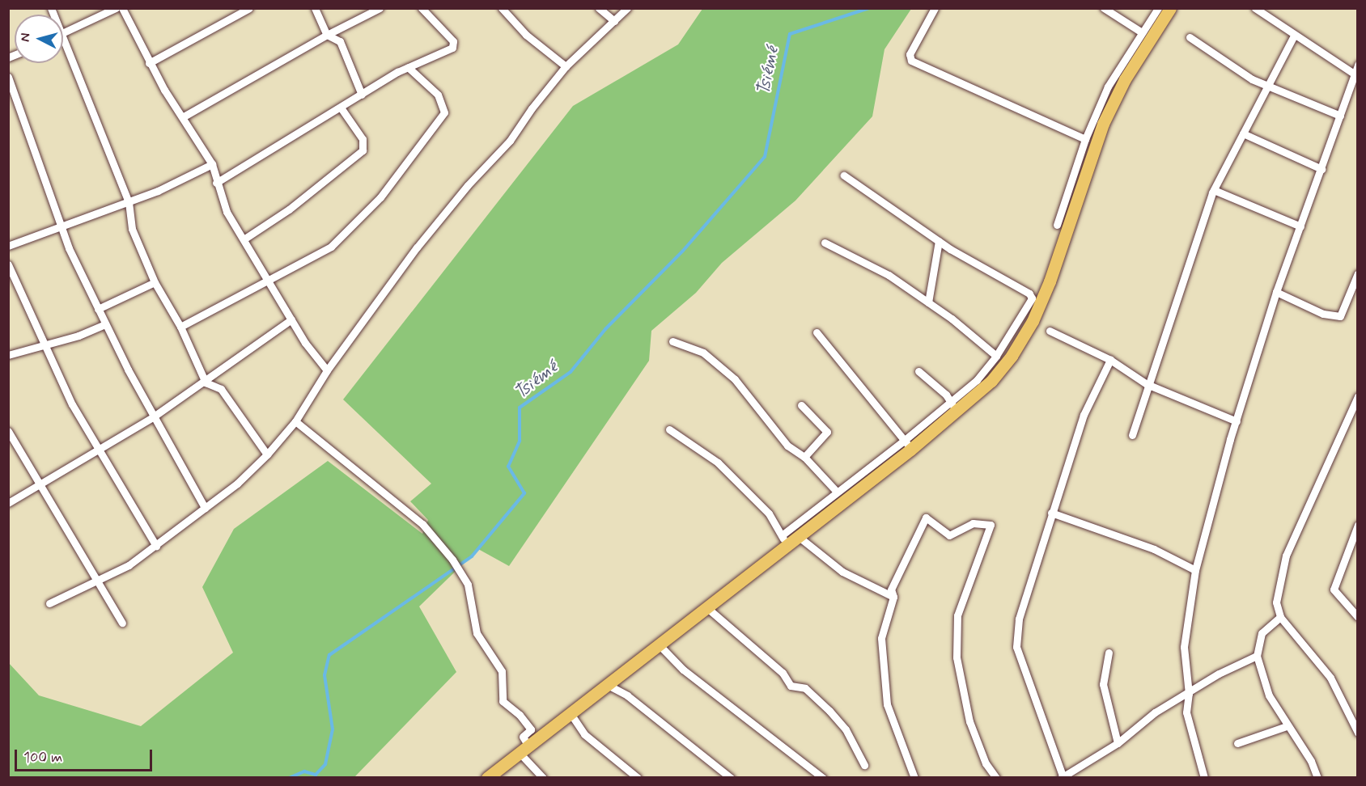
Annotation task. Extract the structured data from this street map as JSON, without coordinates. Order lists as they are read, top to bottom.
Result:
{
  "water": ["Tsiémé"],
  "scale_bar": "100 m",
  "north": "left"
}
